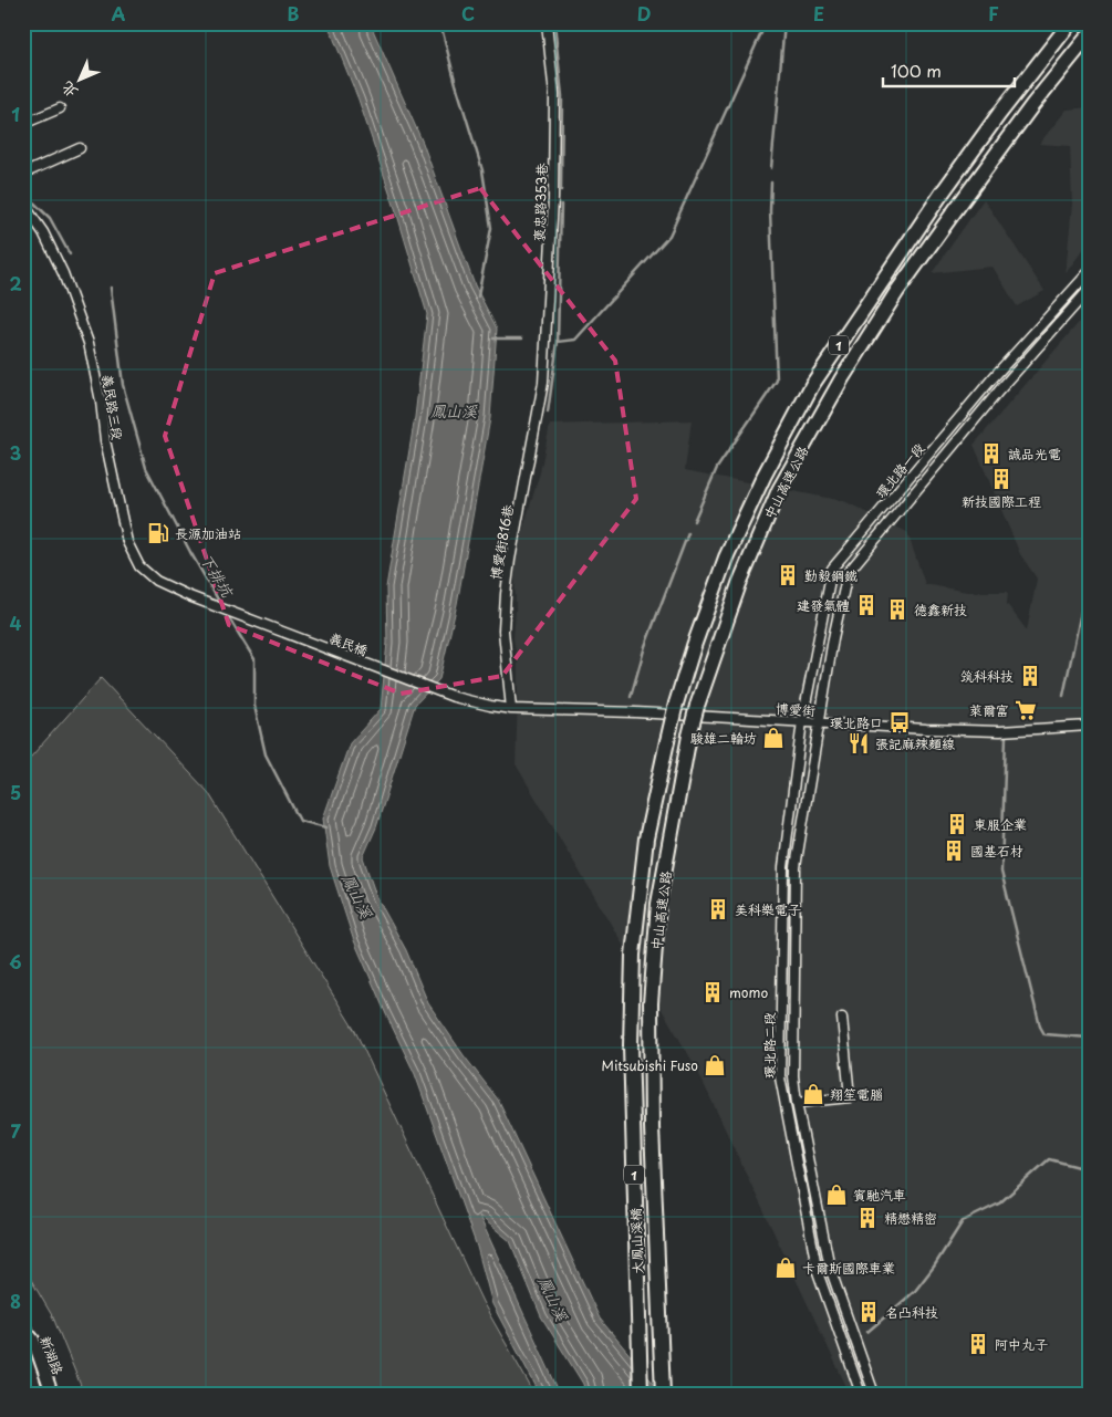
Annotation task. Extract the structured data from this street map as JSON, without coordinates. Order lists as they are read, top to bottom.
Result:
{
  "streets": {
    "highway": ["1", "中山高速公路", "大鳳山溪橋"],
    "main road": ["新湖路"],
    "street": [
      "褒忠路353巷",
      "義民路三段",
      "環北路一段",
      "博愛街816巷",
      "義民橋",
      "博愛街",
      "環北路二段"
    ]
  },
  "crossings": [
    ["褒忠路353巷", "博愛街816巷"],
    ["義民路三段", "義民橋"],
    ["環北路一段", "博愛街"],
    ["環北路一段", "環北路二段"],
    ["中山高速公路", "大鳳山溪橋"],
    ["博愛街816巷", "博愛街"],
    ["義民橋", "博愛街"],
    ["博愛街", "環北路二段"]
  ],
  "water": ["鳳山溪", "下排坑"],
  "places": {
    "building": [
      "誠品光電",
      "新技國際工程",
      "勤毅鋼鐵",
      "建發氣體",
      "德鑫新技",
      "筑科科技",
      "東服企業",
      "國基石材",
      "美科樂電子",
      "momo",
      "精懋精密",
      "名凸科技",
      "阿中丸子"
    ],
    "fuel station": ["長源加油站"],
    "supermarket": ["萊爾富"],
    "bus stop": ["環北路口"],
    "shop": [
      "駿雄二輪坊",
      "Mitsubishi Fuso",
      "翔笙電腦",
      "賓馳汽車",
      "卡爾斯國際車業"
    ],
    "restaurant": ["張記麻辣麵線"]
  },
  "scale_bar": "100 m",
  "north": "bottom left",
  "grid": {
    "columns": [
      "A",
      "B",
      "C",
      "D",
      "E",
      "F"
    ],
    "rows": [
      "1",
      "2",
      "3",
      "4",
      "5",
      "6",
      "7",
      "8"
    ]
  }
}
